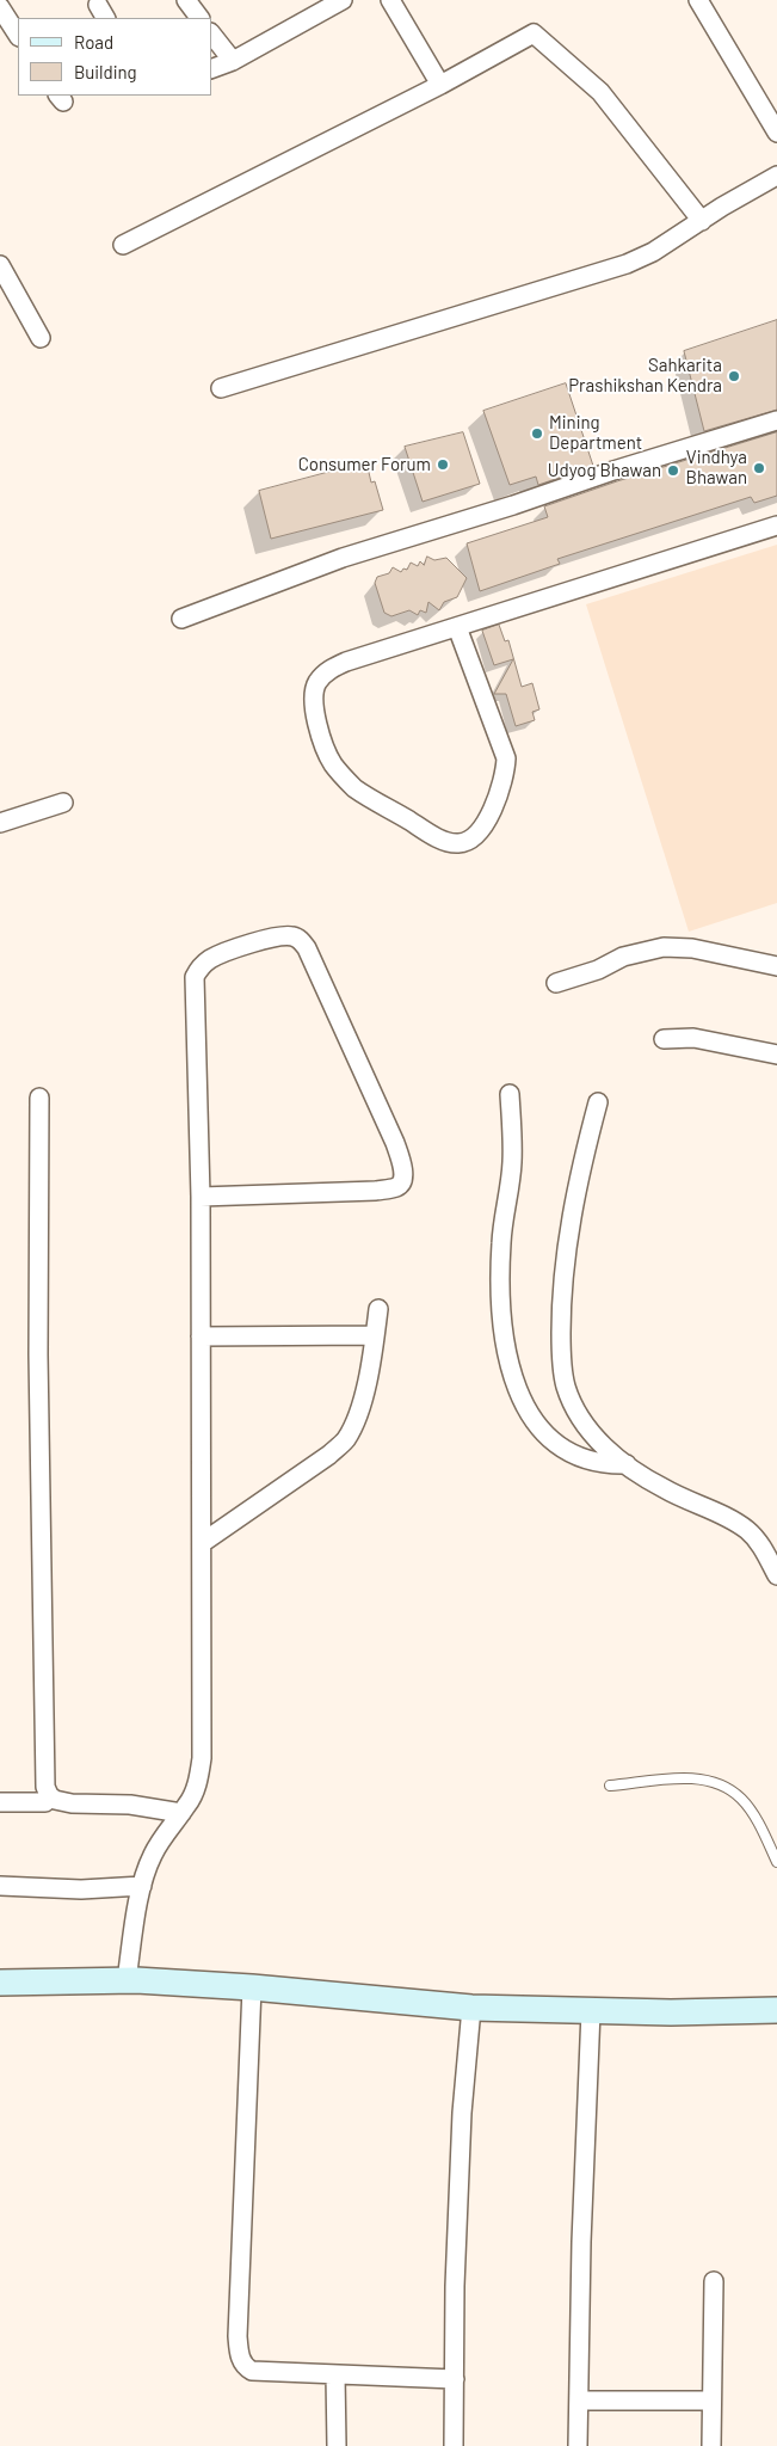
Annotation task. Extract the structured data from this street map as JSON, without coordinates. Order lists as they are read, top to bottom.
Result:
{
  "places": [
    "Sahkarita Prashikshan Kendra",
    "Mining Department",
    "Consumer Forum",
    "Vindhya Bhawan",
    "Udyog Bhawan"
  ],
  "legend": ["Road", "Building"]
}
